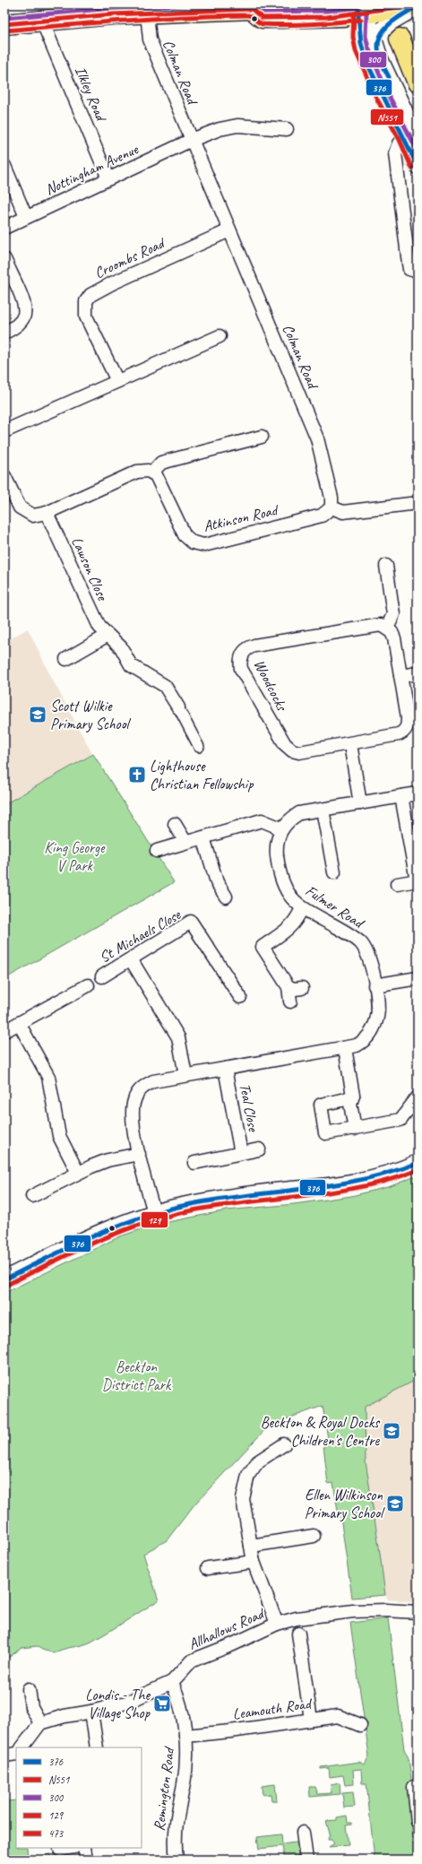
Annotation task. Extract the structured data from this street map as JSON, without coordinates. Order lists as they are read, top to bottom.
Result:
{
  "streets": {
    "street": [
      "Colman Road",
      "Ilkley Road",
      "Nottingham Avenue",
      "Croombs Road",
      "Atkinson Road",
      "Lawson Close",
      "Woodcocks",
      "Fulmer Road",
      "St Michaels Close",
      "Teal Close",
      "Allhallows Road",
      "Leamouth Road",
      "Remington Road"
    ]
  },
  "crossings": [
    ["Colman Road", "Nottingham Avenue"],
    ["Colman Road", "Croombs Road"],
    ["Colman Road", "Atkinson Road"],
    ["Ilkley Road", "Nottingham Avenue"],
    ["Fulmer Road", "Teal Close"],
    ["Allhallows Road", "Remington Road"],
    ["Leamouth Road", "Remington Road"]
  ],
  "parks": ["King George V Park", "Beckton District Park"],
  "places": {
    "school or university": ["Scott Wilkie Primary School", "Beckton & Royal Docks Children's Centre", "Ellen Wilkinson Primary School"],
    "church": ["Lighthouse Christian Fellowship"],
    "supermarket": ["Londis - The Village Shop"]
  },
  "lines": [
    "transit line 376",
    "transit line 300",
    "transit line 473",
    "transit line N551",
    "transit line 129"
  ],
  "legend": [
    "376",
    "N551",
    "300",
    "129",
    "473"
  ]
}
